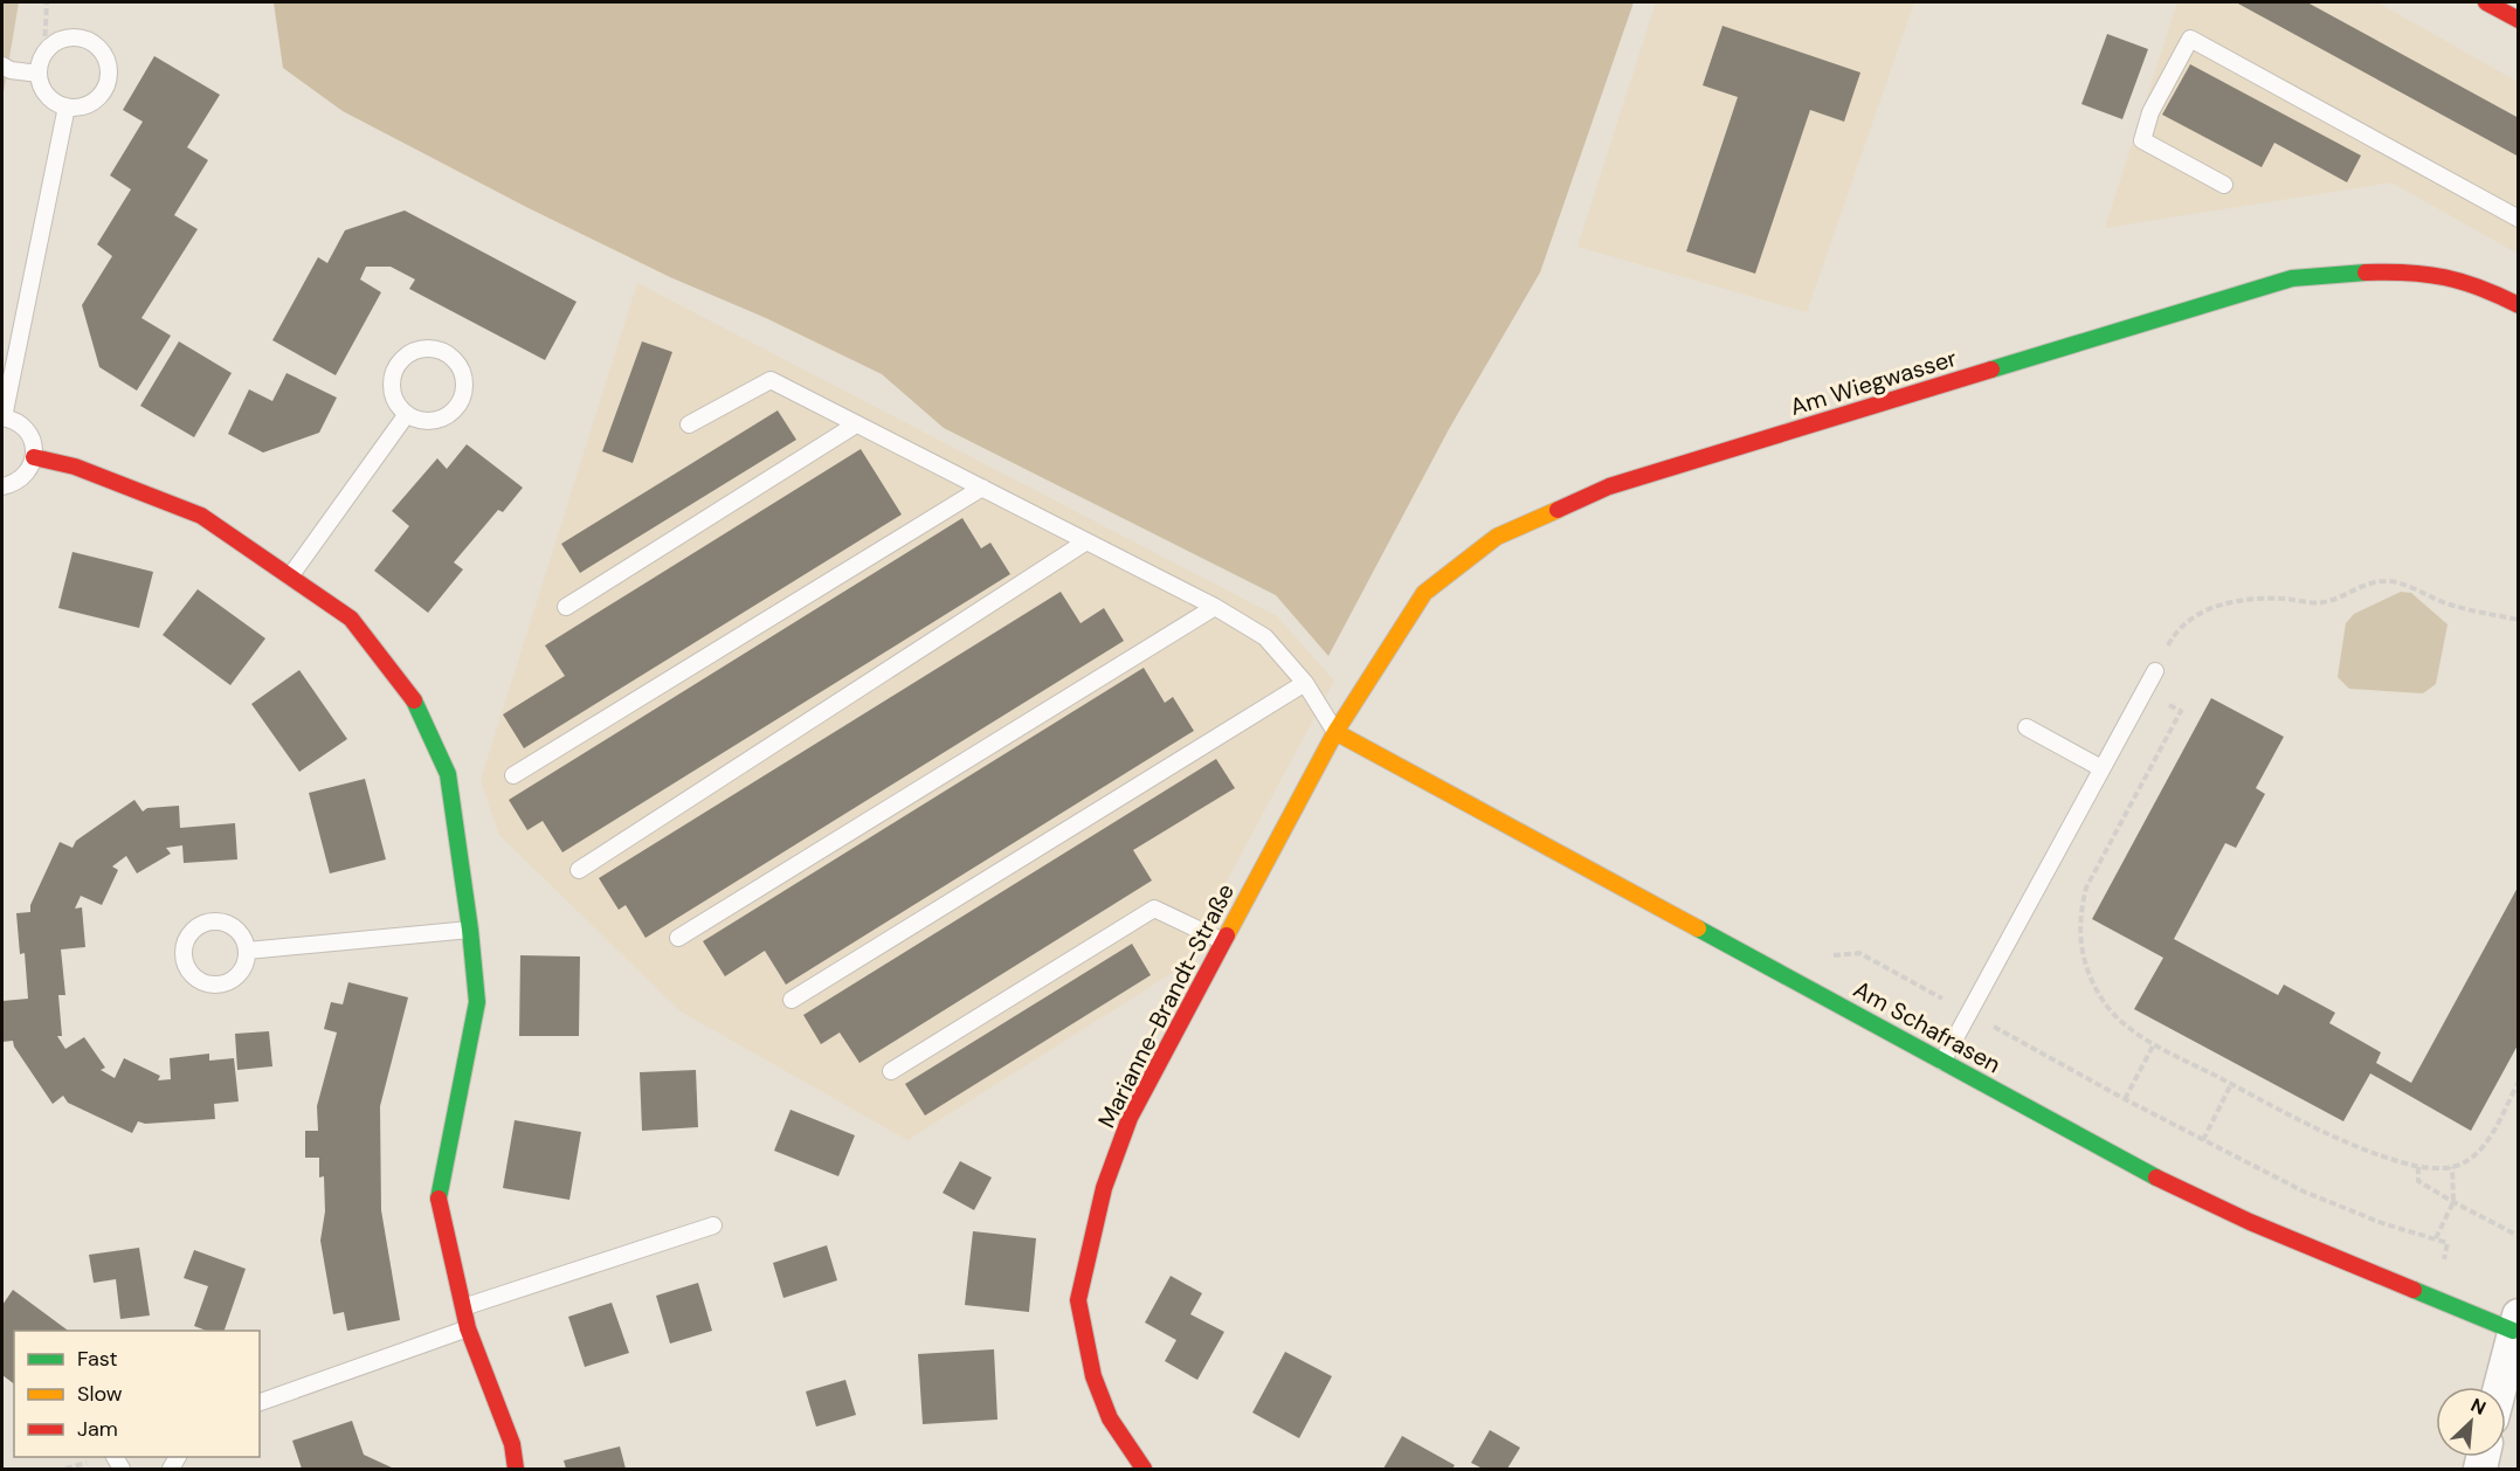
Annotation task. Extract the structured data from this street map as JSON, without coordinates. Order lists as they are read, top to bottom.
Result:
{
  "streets": {
    "street": ["Am Wiegwasser", "Marianne-Brandt-Straße", "Am Schafrasen"]
  },
  "crossings": [
    ["Am Wiegwasser", "Marianne-Brandt-Straße"],
    ["Am Wiegwasser", "Am Schafrasen"],
    ["Marianne-Brandt-Straße", "Am Schafrasen"]
  ],
  "legend": ["Fast", "Slow", "Jam"],
  "north": "top right"
}
